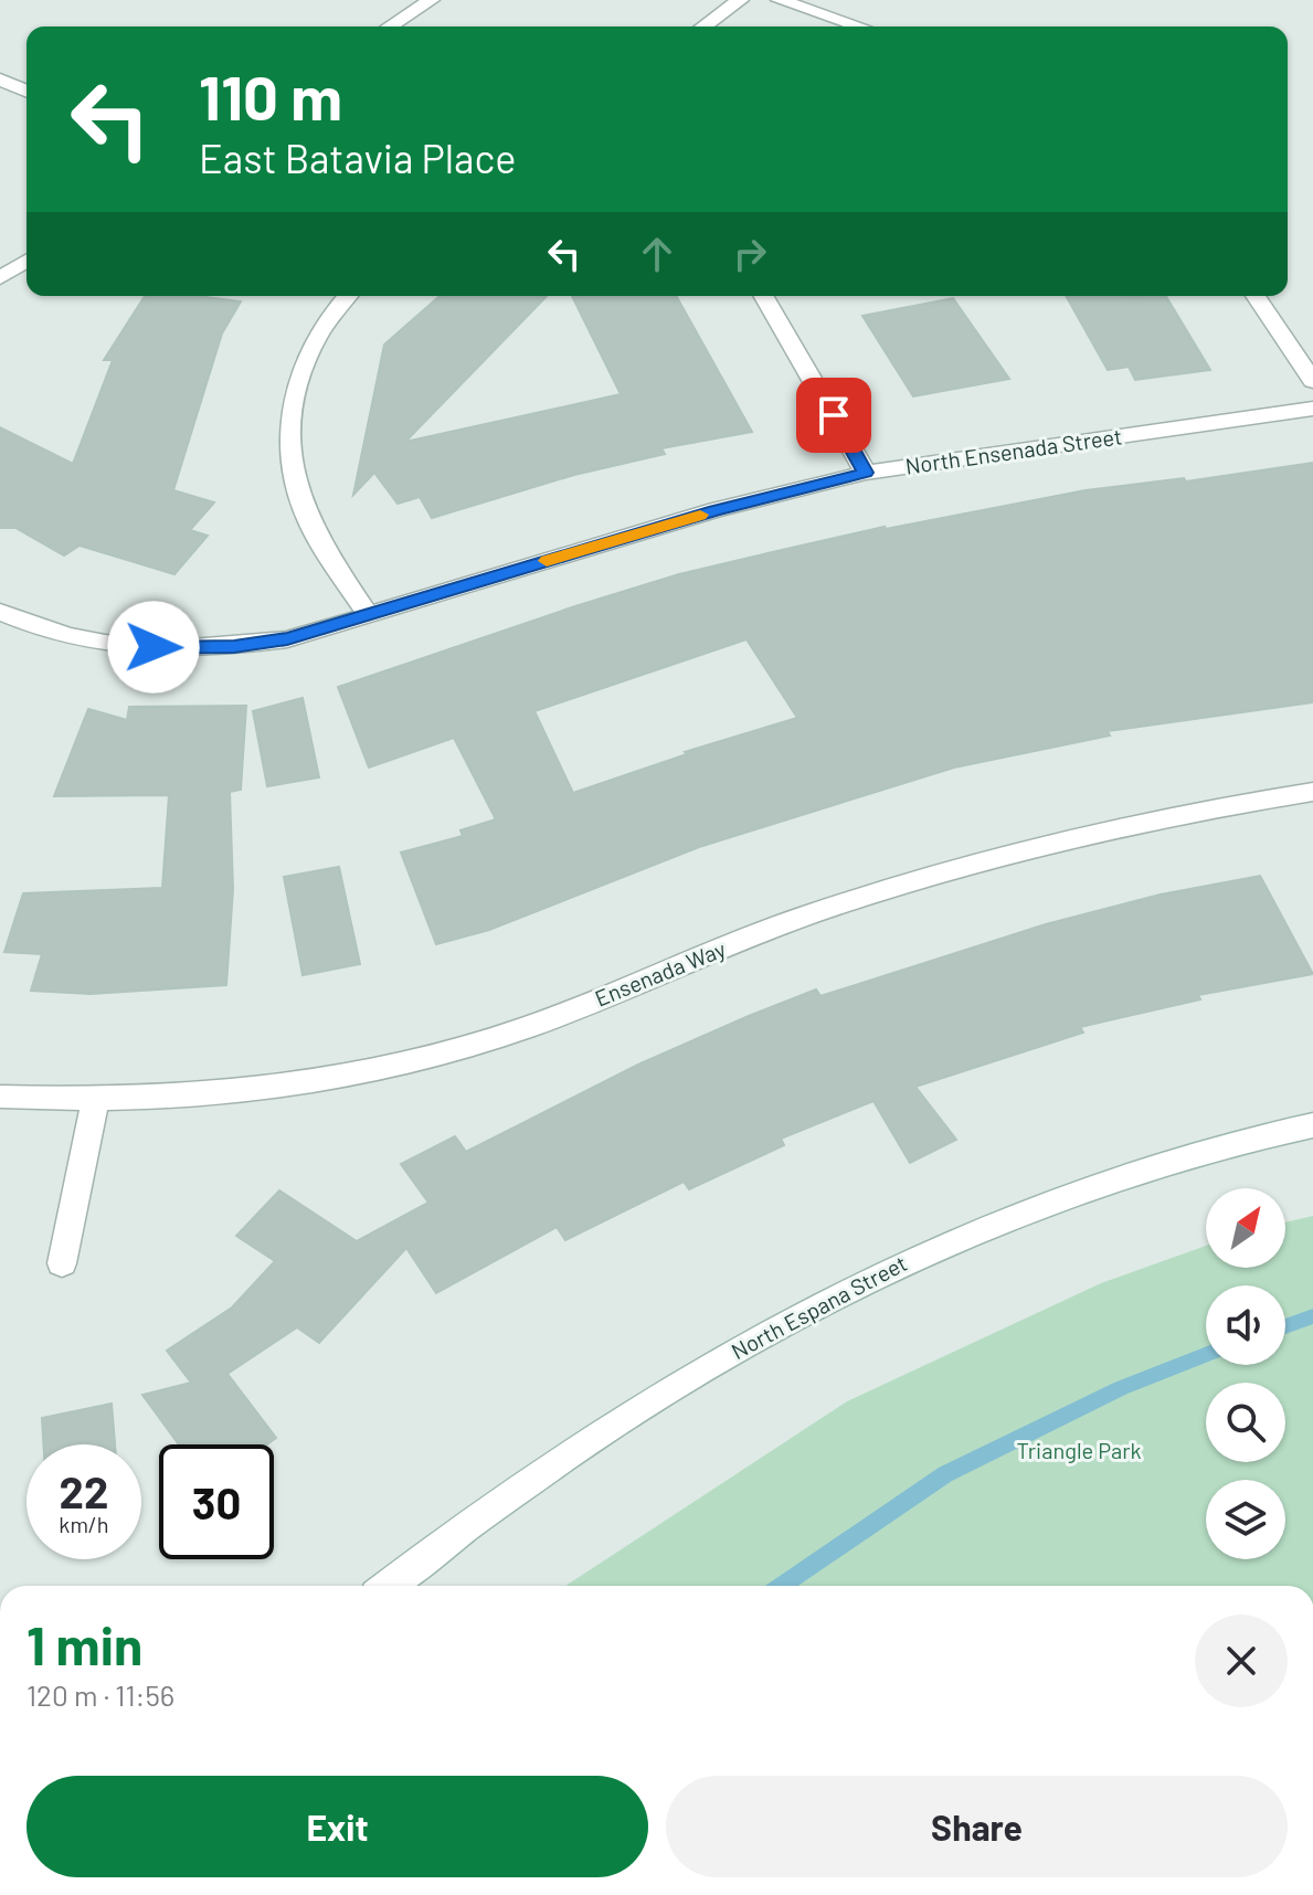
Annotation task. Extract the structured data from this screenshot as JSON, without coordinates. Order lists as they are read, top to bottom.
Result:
{
  "streets": {
    "street": ["North Ensenada Street", "Ensenada Way", "North Espana Street"]
  },
  "parks": ["Triangle Park"],
  "north": "top right",
  "page": {
    "turn": ["110 m", "East Batavia Place"],
    "speed": "22 km/h",
    "limit": "30",
    "heading": ["1 min", "120 m · 11:56"],
    "buttons": ["Exit", "Share"]
  }
}
